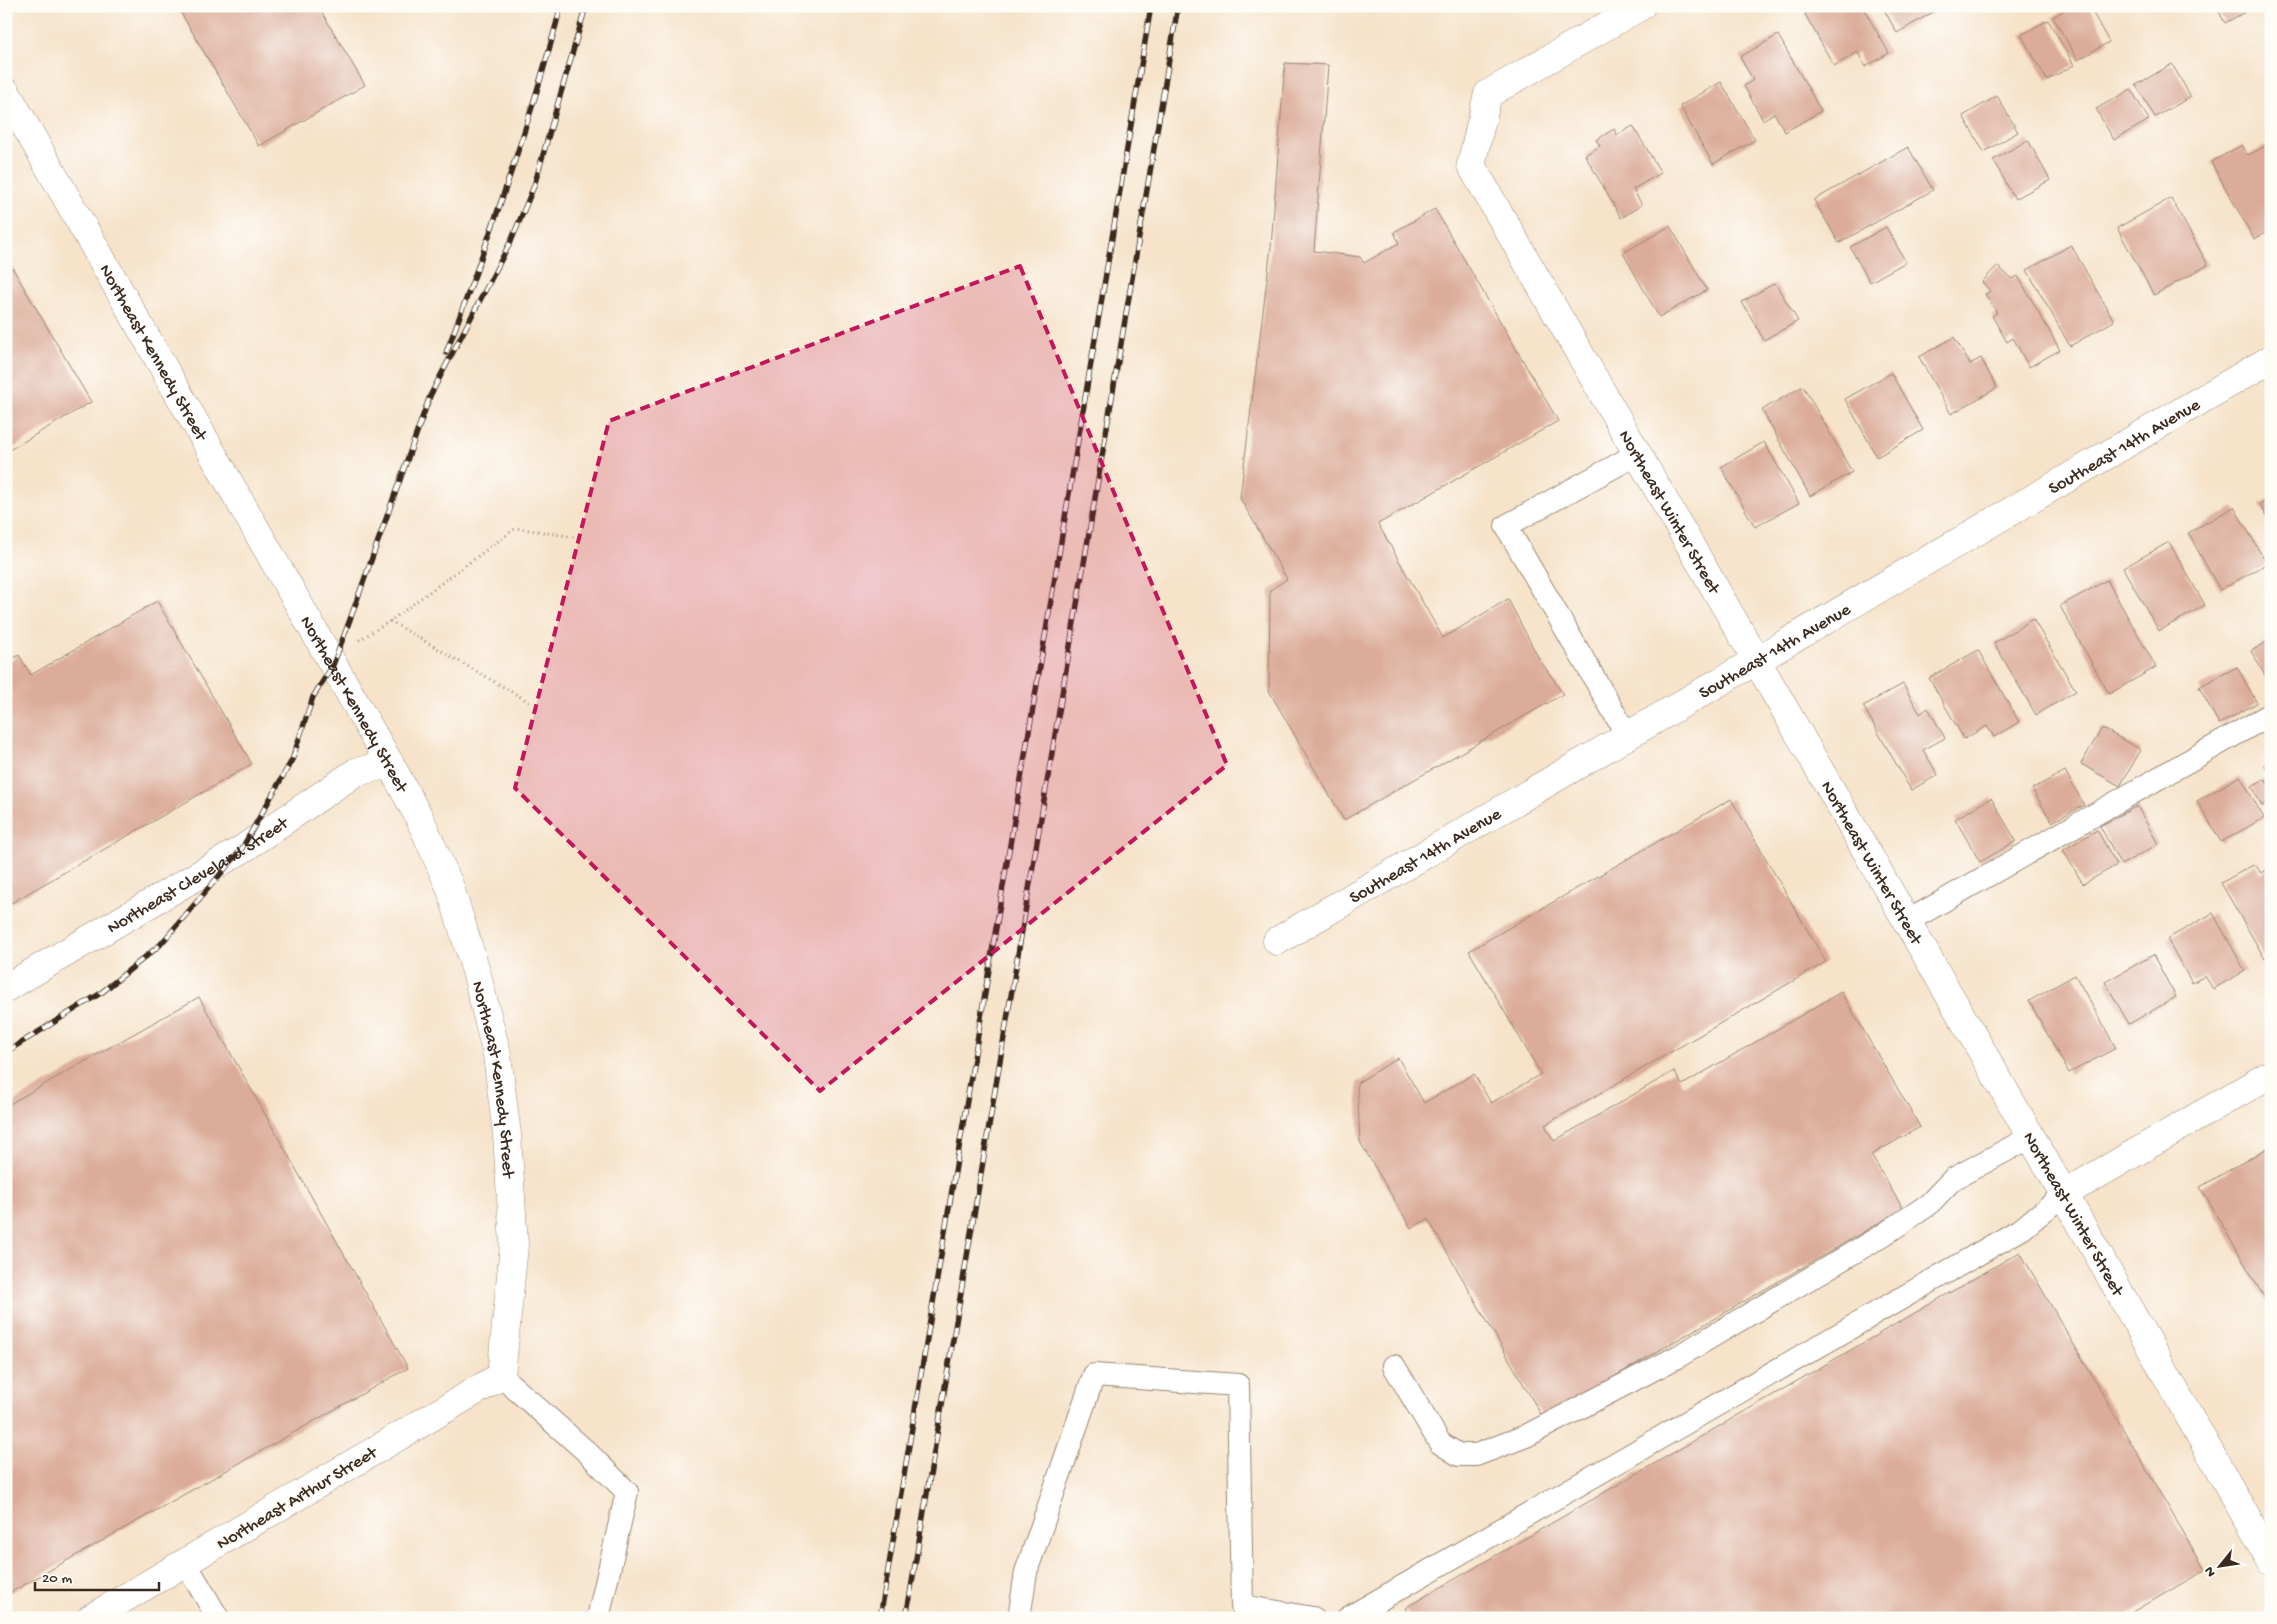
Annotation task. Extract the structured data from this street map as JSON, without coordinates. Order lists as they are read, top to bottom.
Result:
{
  "streets": {
    "street": [
      "Northeast Kennedy Street",
      "Southeast 14th Avenue",
      "Northeast Winter Street",
      "Northeast Cleveland Street",
      "Northeast Arthur Street"
    ]
  },
  "crossings": [
    ["Northeast Kennedy Street", "Northeast Cleveland Street"],
    ["Northeast Kennedy Street", "Northeast Arthur Street"],
    ["Southeast 14th Avenue", "Northeast Winter Street"]
  ],
  "scale_bar": "20 m",
  "north": "bottom left"
}
